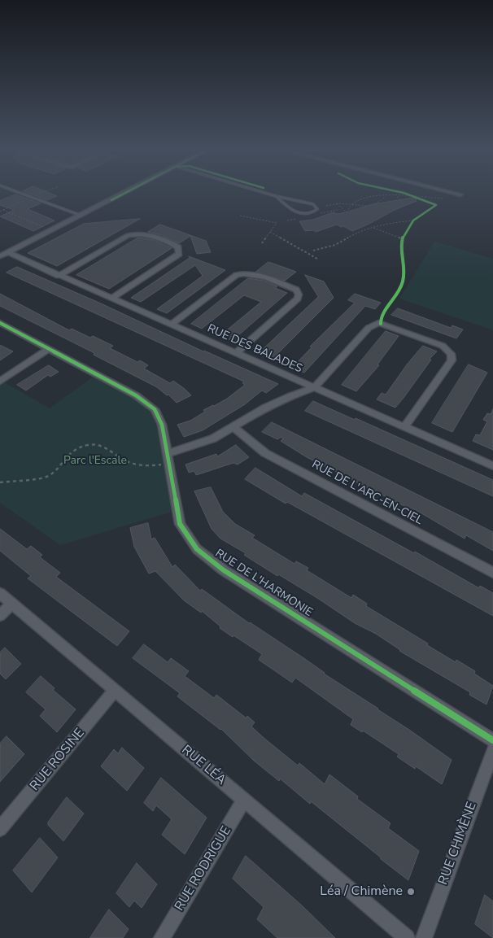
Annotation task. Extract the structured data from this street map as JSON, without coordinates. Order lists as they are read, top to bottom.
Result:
{
  "streets": {
    "street": [
      "RUE DES BALADES",
      "RUE DE L'ARC-EN-CIEL",
      "RUE DE L'HARMONIE",
      "RUE ROSINE",
      "RUE LÉA",
      "RUE CHIMÈNE",
      "RUE RODRIGUE"
    ]
  },
  "crossings": [
    ["RUE ROSINE", "RUE LÉA"],
    ["RUE LÉA", "RUE RODRIGUE"]
  ],
  "parks": ["Parc l'Escale"],
  "places": ["Léa / Chimène"]
}
